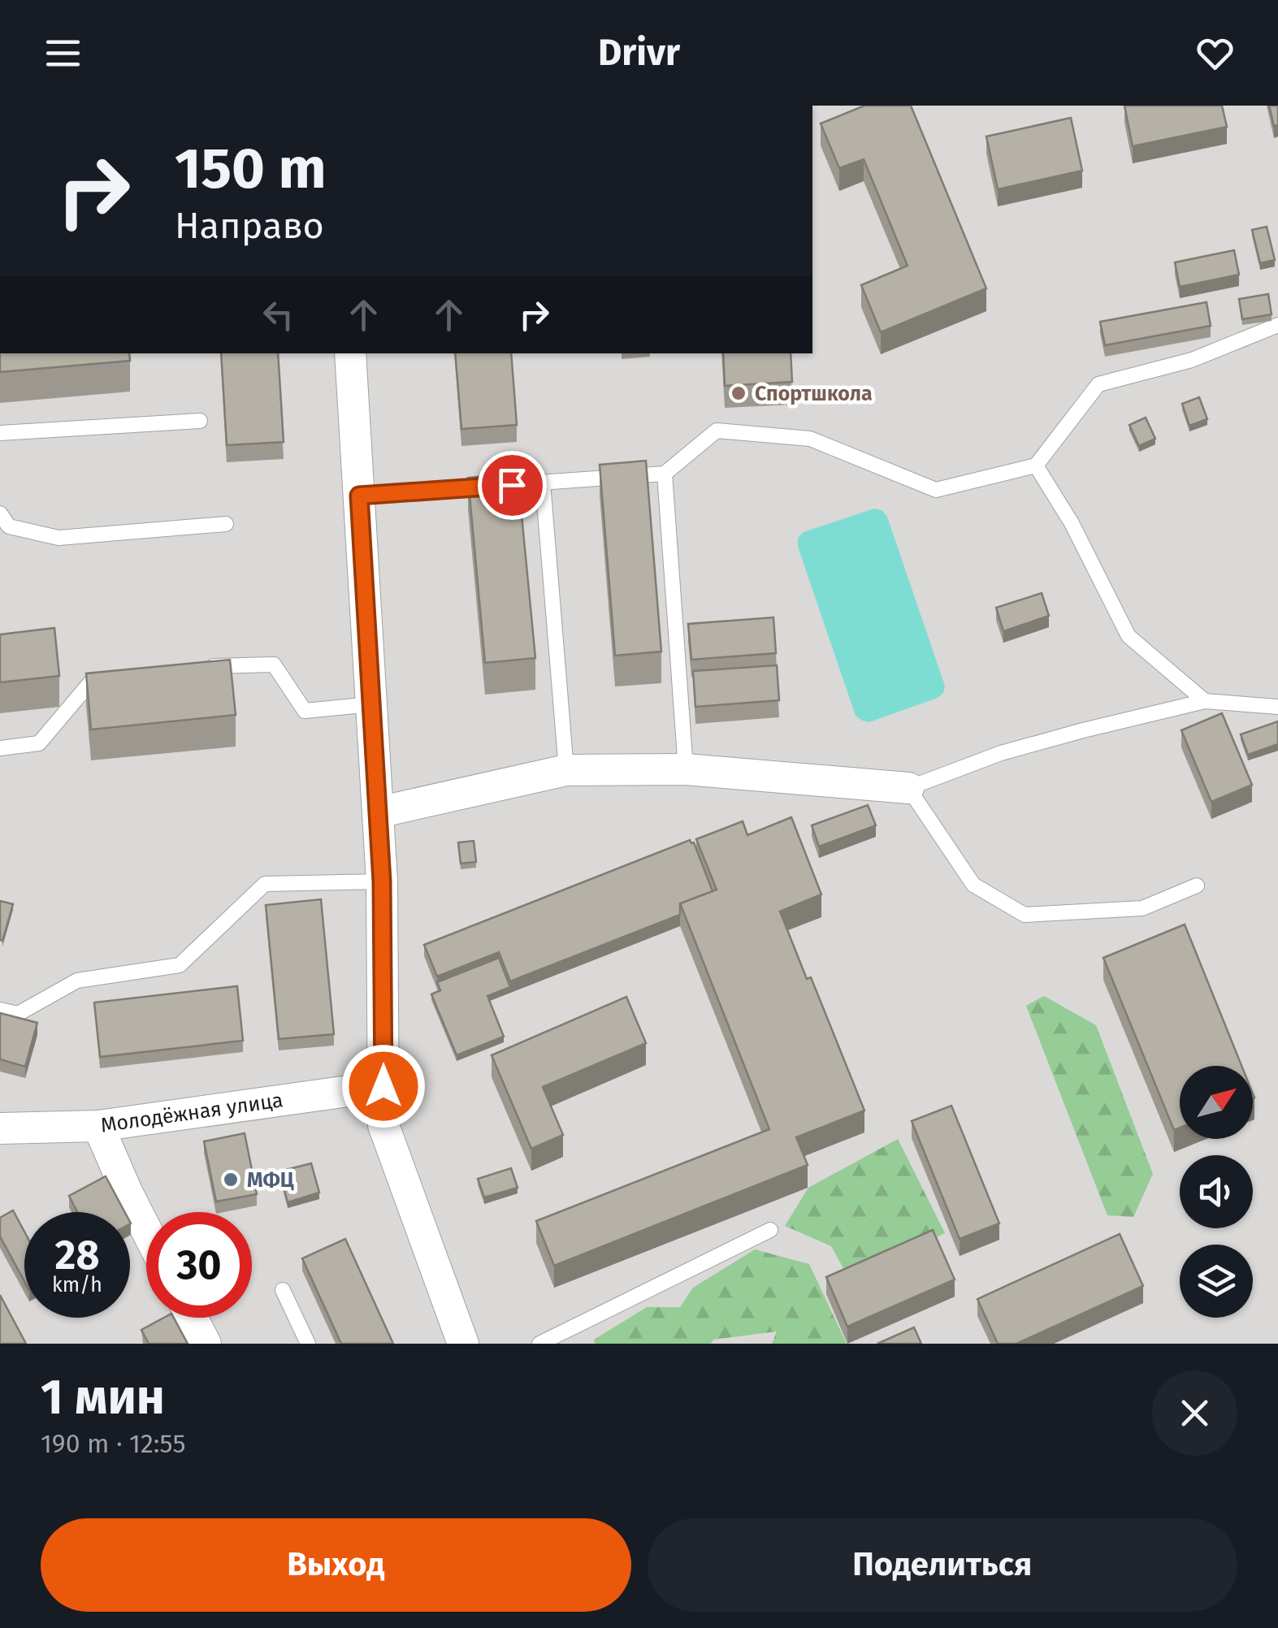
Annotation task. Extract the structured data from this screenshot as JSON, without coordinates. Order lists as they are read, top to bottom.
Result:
{
  "streets": {
    "street": ["Молодёжная улица"]
  },
  "places": ["Спортшкола", "МФЦ"],
  "north": "top right",
  "page": {
    "header": "Drivr",
    "turn": ["150 m", "Направо"],
    "speed": "28 km/h",
    "limit": "30",
    "heading": ["1 мин", "190 m · 12:55"],
    "buttons": ["Выход", "Поделиться"]
  }
}
